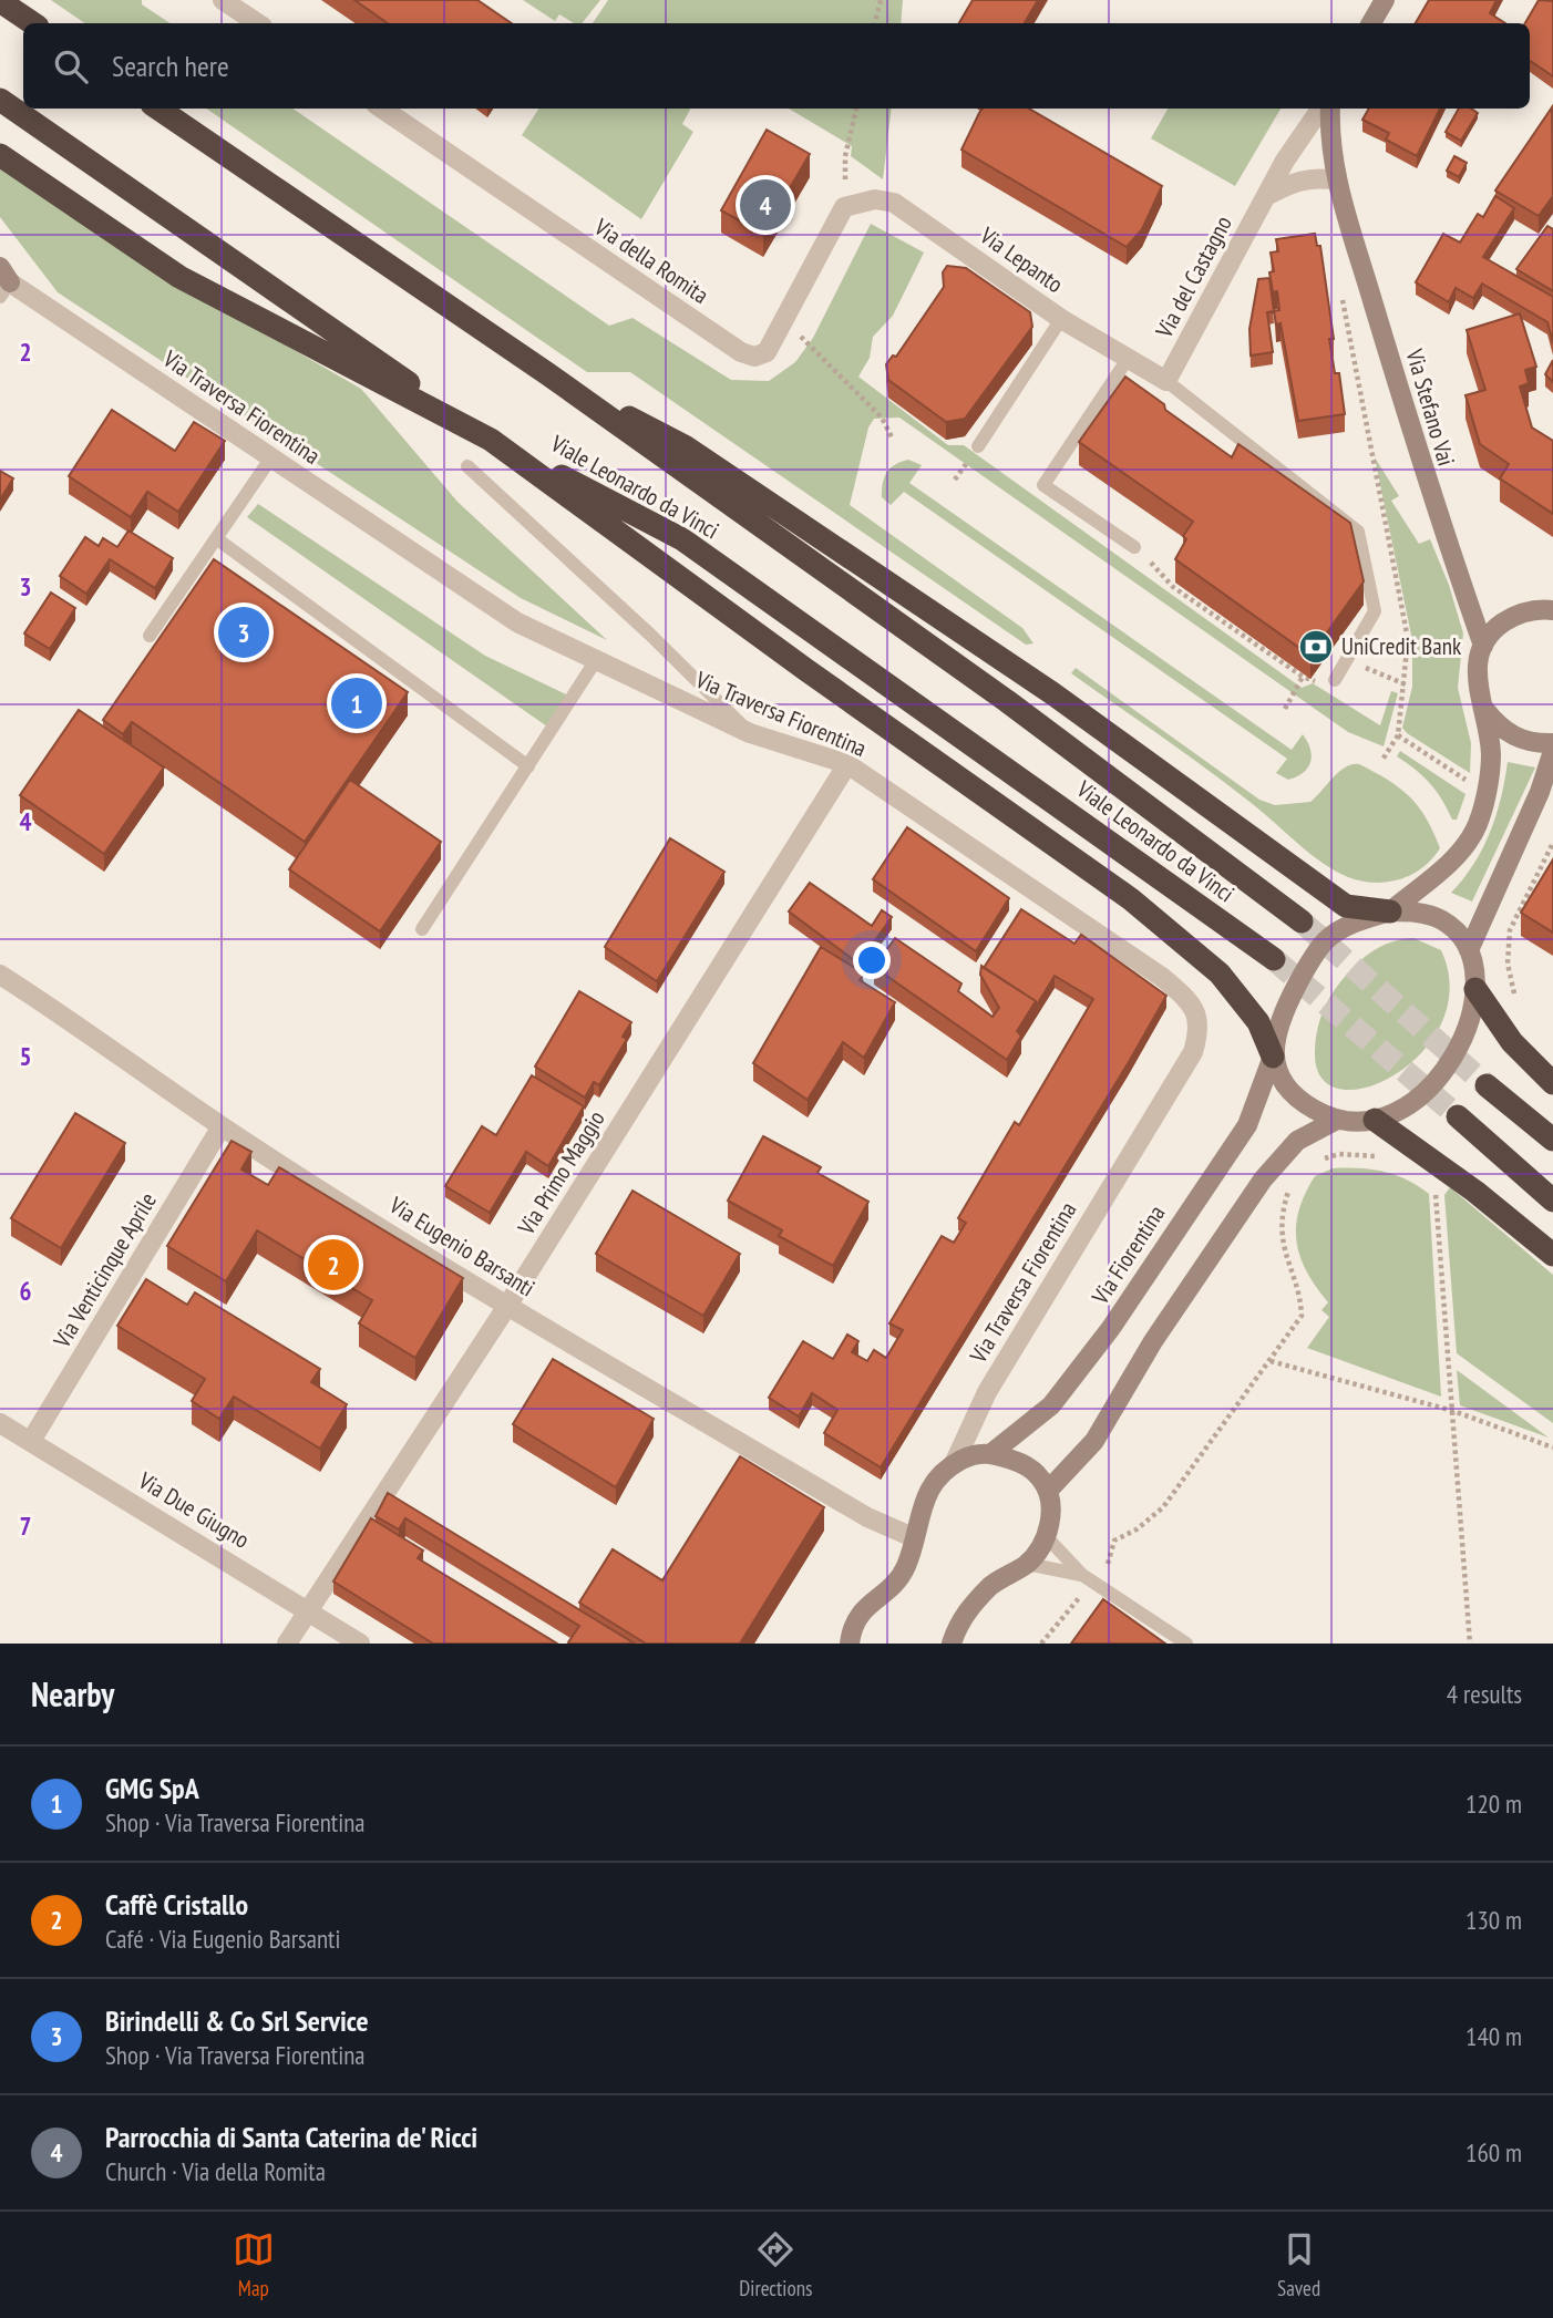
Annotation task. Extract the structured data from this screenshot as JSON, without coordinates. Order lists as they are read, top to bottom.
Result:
{
  "streets": {
    "highway": ["Viale Leonardo da Vinci"],
    "street": [
      "Via Lepanto",
      "Via della Romita",
      "Via del Castagno",
      "Via Traversa Fiorentina",
      "Via Stefano Vai",
      "Via Primo Maggio",
      "Via Eugenio Barsanti",
      "Via Fiorentina",
      "Via Venticinque Aprile",
      "Via Due Giugno"
    ]
  },
  "crossings": [
    ["Via Lepanto", "Via della Romita"],
    ["Via Lepanto", "Via del Castagno"],
    ["Via Traversa Fiorentina", "Via Primo Maggio"],
    ["Via Traversa Fiorentina", "Via Fiorentina"],
    ["Via Primo Maggio", "Via Eugenio Barsanti"],
    ["Via Primo Maggio", "Via Due Giugno"],
    ["Via Eugenio Barsanti", "Via Venticinque Aprile"],
    ["Via Venticinque Aprile", "Via Due Giugno"]
  ],
  "places": {
    "bank": ["UniCredit Bank"]
  },
  "page": {
    "search": "Search here",
    "pins": [
      "4",
      "3",
      "1",
      "2"
    ],
    "heading": ["Nearby", "4 results"],
    "list": [
      {
        "mark": "1",
        "name": "GMG SpA",
        "note": "Shop · Via Traversa Fiorentina",
        "value": "120 m"
      },
      {
        "mark": "2",
        "name": "Caffè Cristallo",
        "note": "Café · Via Eugenio Barsanti",
        "value": "130 m"
      },
      {
        "mark": "3",
        "name": "Birindelli & Co Srl Service",
        "note": "Shop · Via Traversa Fiorentina",
        "value": "140 m"
      },
      {
        "mark": "4",
        "name": "Parrocchia di Santa Caterina de' Ricci",
        "note": "Church · Via della Romita",
        "value": "160 m"
      }
    ],
    "nav": ["Map", "Directions", "Saved"]
  },
  "grid": {
    "rows": [
      "2",
      "3",
      "4",
      "5",
      "6",
      "7"
    ]
  }
}
